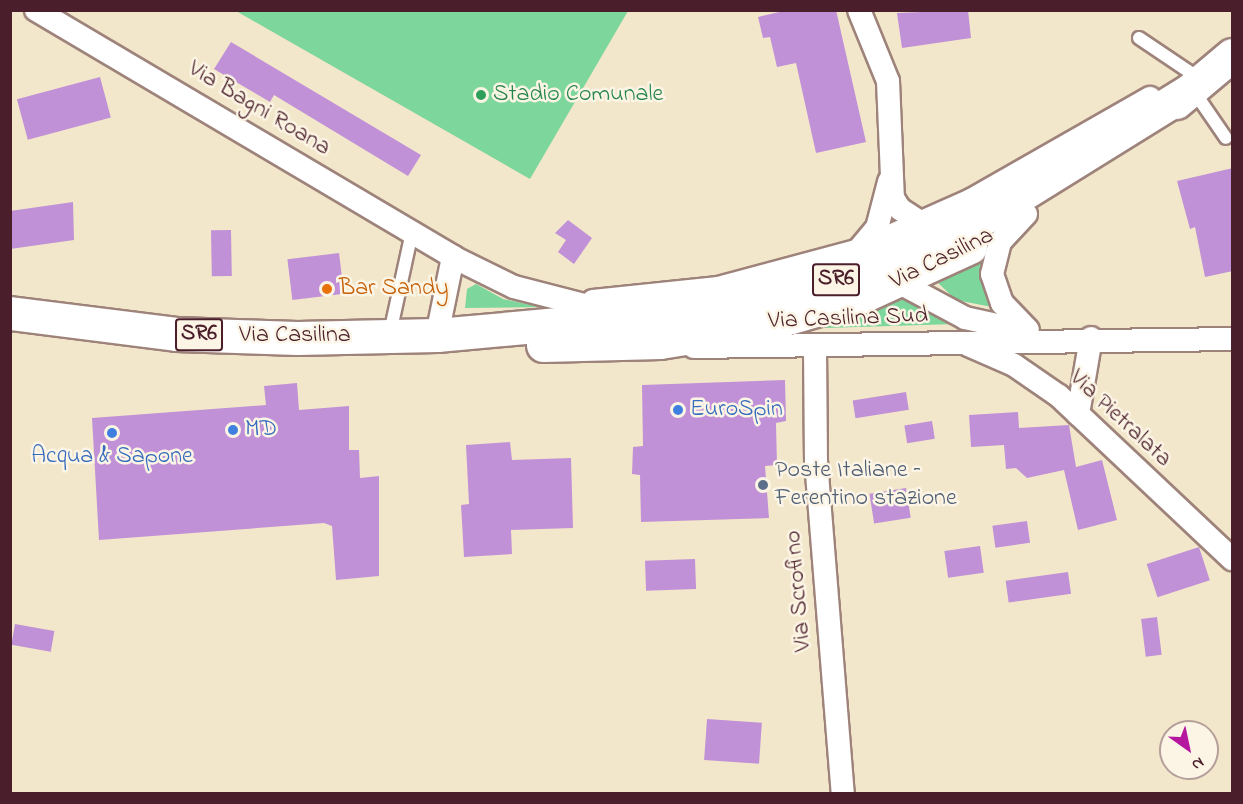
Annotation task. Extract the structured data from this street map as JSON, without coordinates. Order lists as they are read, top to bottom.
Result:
{
  "streets": {
    "main road": ["Via Casilina", "SR6"],
    "street": [
      "Via Bagni Roana",
      "Via Casilina Sud",
      "Via Pietralata",
      "Via Scrofino"
    ]
  },
  "crossings": [
    ["Via Bagni Roana", "Via Casilina"],
    ["Via Casilina", "Via Casilina Sud"],
    ["Via Casilina Sud", "Via Pietralata"],
    ["Via Casilina Sud", "Via Scrofino"]
  ],
  "places": [
    "Stadio Comunale",
    "Bar Sandy",
    "EuroSpin",
    "MD",
    "Acqua & Sapone",
    "Poste Italiane – Ferentino stazione"
  ],
  "north": "bottom right"
}
